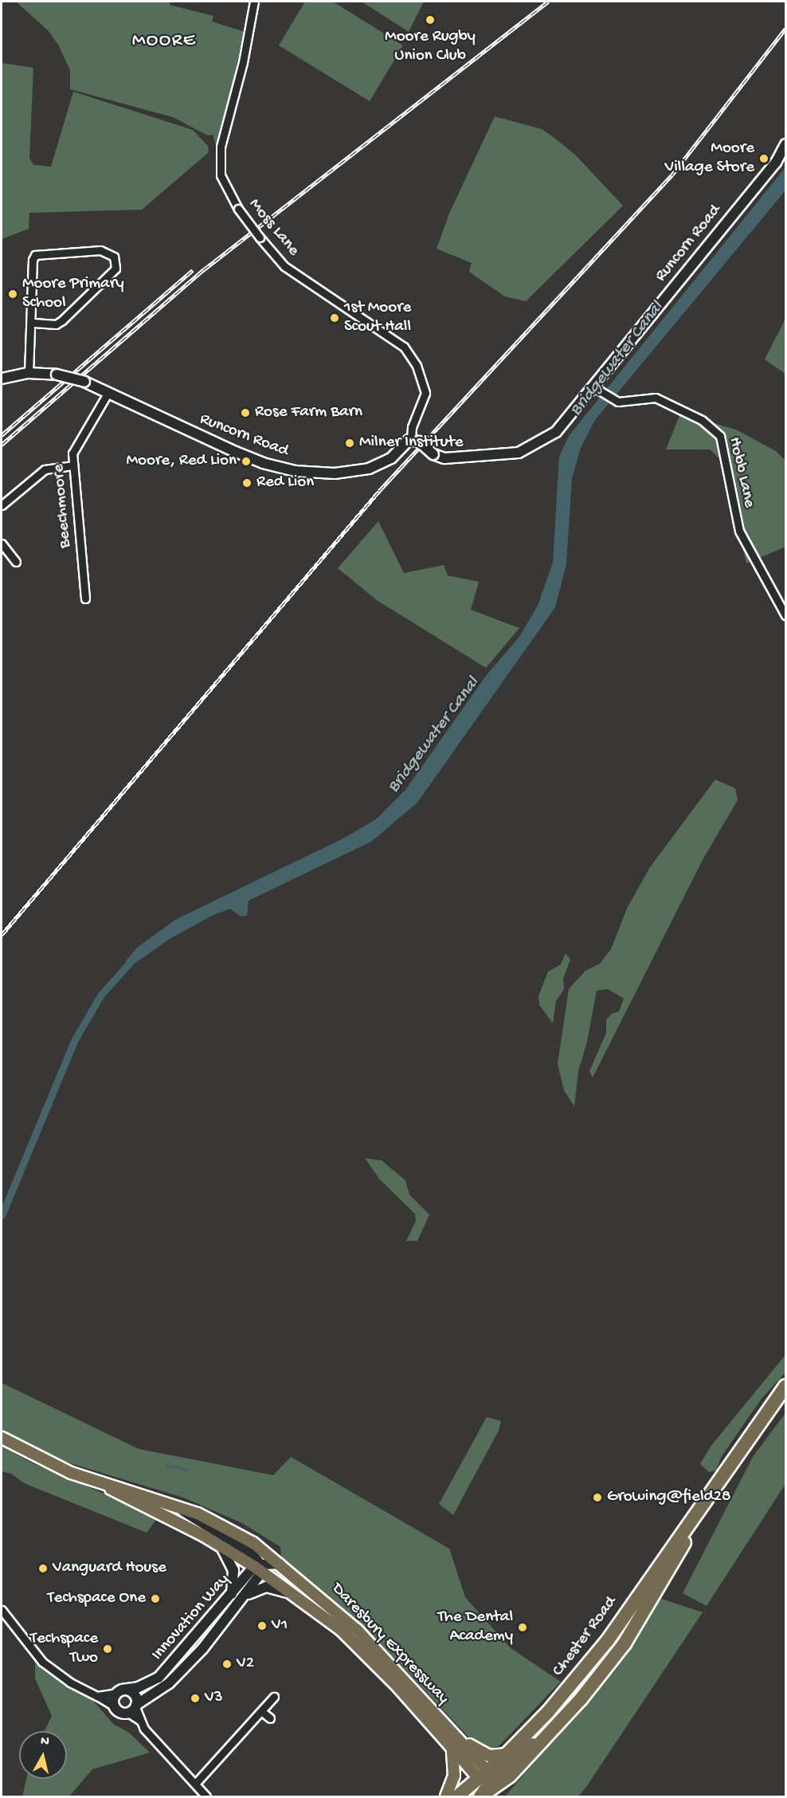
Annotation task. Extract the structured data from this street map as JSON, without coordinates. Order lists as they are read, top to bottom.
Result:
{
  "streets": {
    "highway": ["Chester Road"],
    "main road": ["Daresbury Expressway"],
    "street": [
      "Moss Lane",
      "Runcorn Road",
      "Hobb Lane",
      "Beechmoore",
      "Innovation Way"
    ]
  },
  "crossings": [
    ["Moss Lane", "Runcorn Road"],
    ["Runcorn Road", "Hobb Lane"],
    ["Runcorn Road", "Beechmoore"],
    ["Innovation Way", "Daresbury Expressway"],
    ["Chester Road", "Daresbury Expressway"]
  ],
  "districts": ["MOORE"],
  "water": ["Bridgewater Canal"],
  "places": [
    "Moore Rugby Union Club",
    "Moore Village Store",
    "Moore Primary School",
    "1st Moore Scout Hall",
    "Rose Farm Barn",
    "Milner Institute",
    "Moore, Red Lion",
    "Red Lion",
    "Growing@field28",
    "Vanguard House",
    "Techspace One",
    "V1",
    "The Dental Academy",
    "Techspace Two",
    "V2",
    "V3"
  ],
  "north": "top"
}
